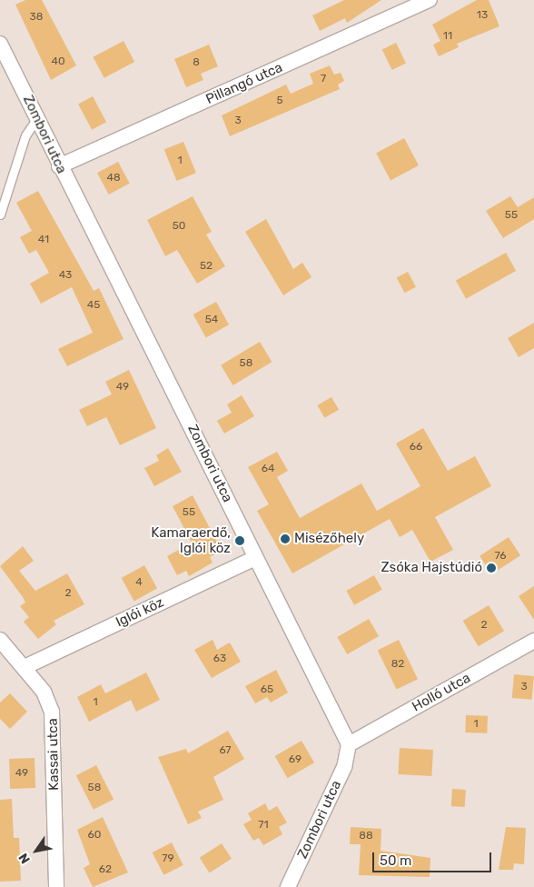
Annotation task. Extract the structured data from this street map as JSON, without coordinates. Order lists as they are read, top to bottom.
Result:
{
  "streets": {
    "street": [
      "Pillangó utca",
      "Zombori utca",
      "Iglói köz",
      "Holló utca",
      "Kassai utca"
    ]
  },
  "crossings": [
    ["Pillangó utca", "Zombori utca"],
    ["Zombori utca", "Iglói köz"],
    ["Zombori utca", "Holló utca"],
    ["Iglói köz", "Kassai utca"]
  ],
  "places": ["Misézőhely", "Kamaraerdő, Iglói köz", "Zsóka Hajstúdió"],
  "house_numbers": [
    "13",
    "38",
    "11",
    "40",
    "8",
    "7",
    "5",
    "3",
    "1",
    "48",
    "55",
    "50",
    "41",
    "52",
    "43",
    "45",
    "54",
    "58",
    "49",
    "66",
    "64",
    "55",
    "76",
    "4",
    "2",
    "2",
    "63",
    "82",
    "3",
    "65",
    "1",
    "1",
    "67",
    "69",
    "49",
    "58",
    "71",
    "60",
    "88",
    "79",
    "62"
  ],
  "scale_bar": "50 m",
  "north": "bottom left"
}
